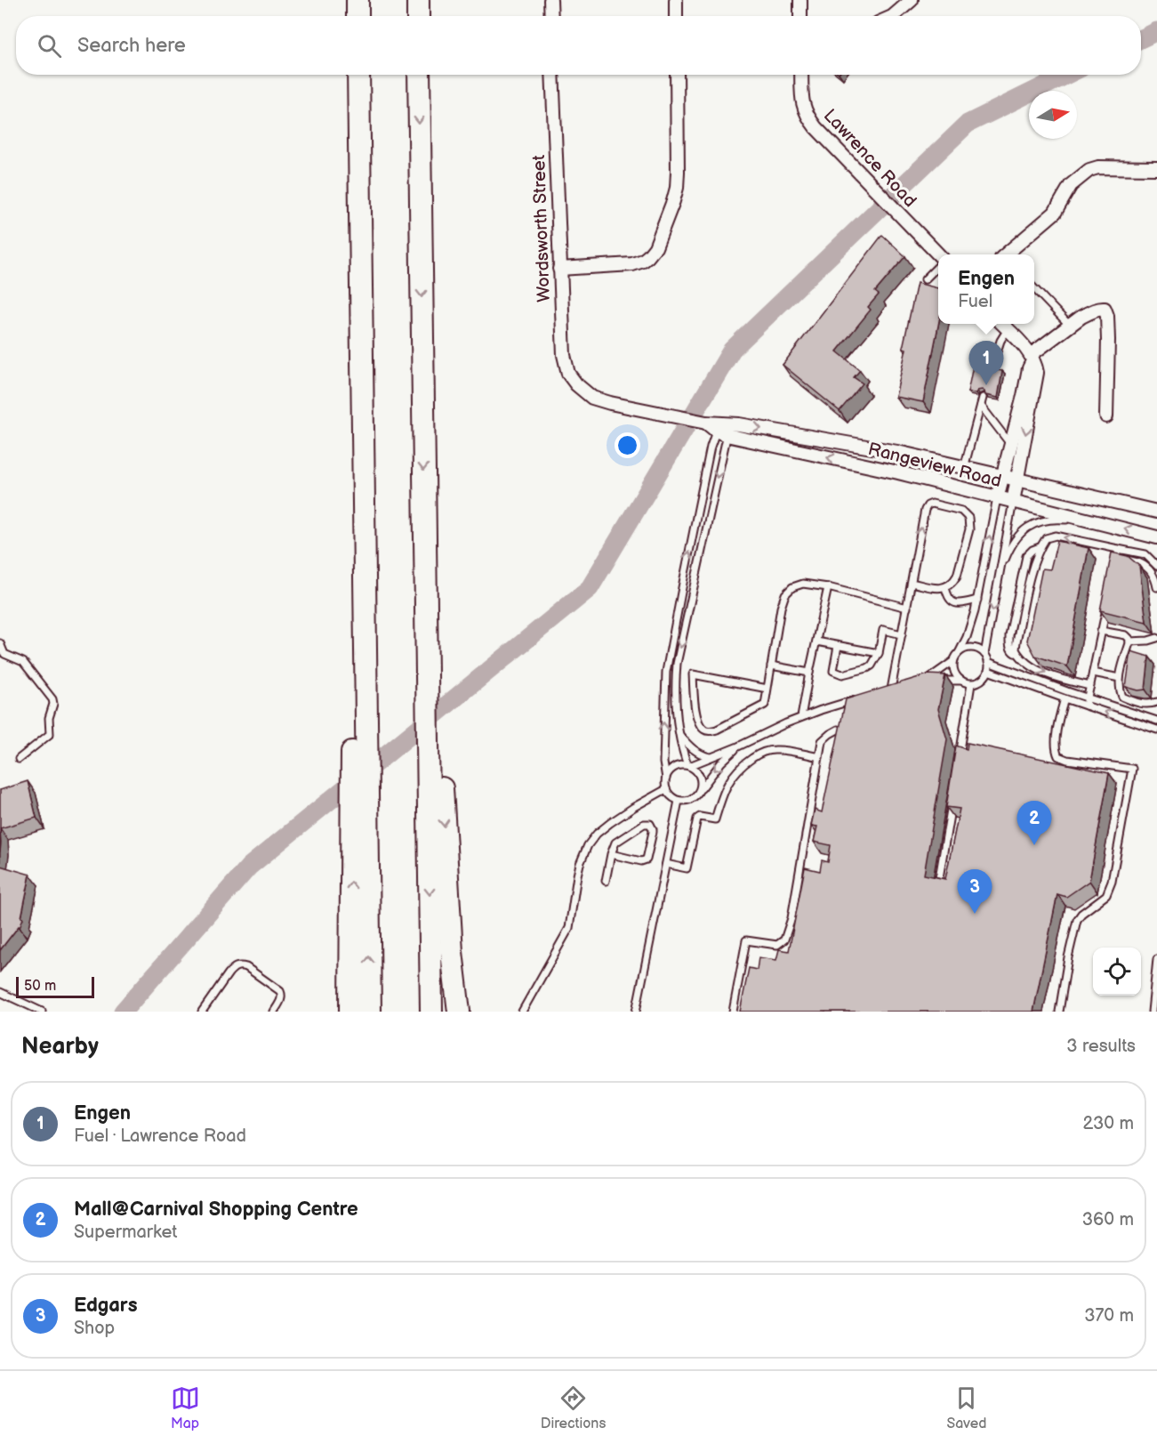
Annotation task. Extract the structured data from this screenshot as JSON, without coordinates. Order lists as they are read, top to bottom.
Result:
{
  "streets": {
    "street": ["Lawrence Road", "Wordsworth Street", "Rangeview Road"]
  },
  "crossings": [
    ["Wordsworth Street", "Rangeview Road"]
  ],
  "scale_bar": "50 m",
  "north": "right",
  "page": {
    "search": "Search here",
    "popup": ["Engen", "Fuel"],
    "pins": ["1", "2", "3"],
    "scale": "50 m",
    "heading": ["Nearby", "3 results"],
    "list": [
      {
        "mark": "1",
        "name": "Engen",
        "note": "Fuel · Lawrence Road",
        "value": "230 m"
      },
      {
        "mark": "2",
        "name": "Mall@Carnival Shopping Centre",
        "note": "Supermarket",
        "value": "360 m"
      },
      {
        "mark": "3",
        "name": "Edgars",
        "note": "Shop",
        "value": "370 m"
      }
    ],
    "nav": ["Map", "Directions", "Saved"]
  }
}
